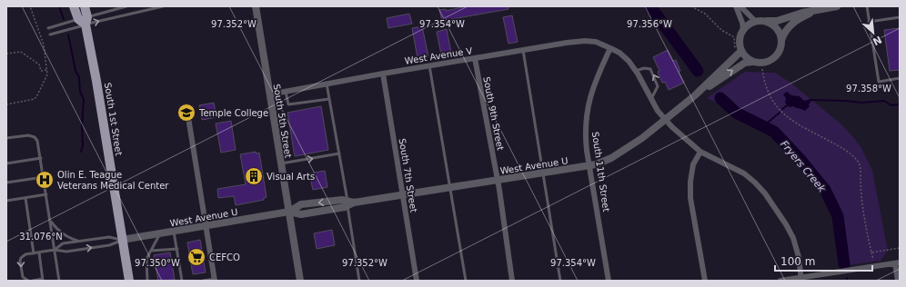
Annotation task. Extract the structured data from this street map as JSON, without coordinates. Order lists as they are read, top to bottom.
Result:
{
  "streets": {
    "main road": ["South 1st Street"],
    "street": [
      "West Avenue V",
      "South 9th Street",
      "South 5th Street",
      "West Avenue U",
      "South 11th Street",
      "South 7th Street"
    ]
  },
  "crossings": [
    ["West Avenue V", "South 9th Street"],
    ["West Avenue V", "South 5th Street"],
    ["West Avenue V", "West Avenue U"],
    ["West Avenue V", "South 11th Street"],
    ["West Avenue V", "South 7th Street"],
    ["South 9th Street", "West Avenue U"],
    ["South 1st Street", "West Avenue U"],
    ["South 5th Street", "West Avenue U"],
    ["West Avenue U", "South 11th Street"],
    ["West Avenue U", "South 7th Street"]
  ],
  "water": ["Fryers Creek"],
  "places": {
    "school or university": ["Temple College"],
    "building": ["Visual Arts"],
    "hospital": ["Olin E. Teague Veterans Medical Center"],
    "supermarket": ["CEFCO"]
  },
  "scale_bar": "100 m",
  "north": "bottom right",
  "coordinates": [
    "97.352°W",
    "97.354°W",
    "97.356°W",
    "97.358°W",
    "31.076°N",
    "97.350°W"
  ]
}
